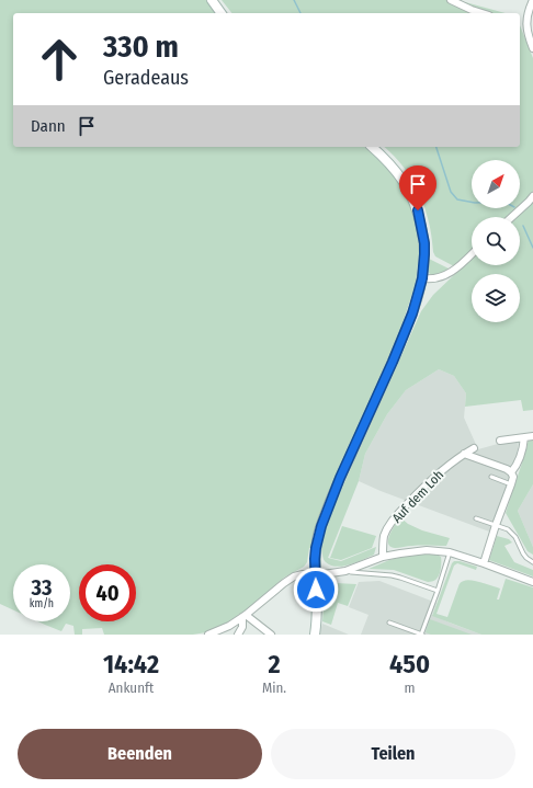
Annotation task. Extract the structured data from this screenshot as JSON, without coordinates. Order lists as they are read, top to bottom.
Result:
{
  "streets": {
    "street": ["Auf dem Loh"]
  },
  "north": "top right",
  "page": {
    "turn": ["330 m", "Geradeaus"],
    "then": "Dann",
    "speed": "33 km/h",
    "limit": "40",
    "eta": [
      "14:42",
      "Ankunft",
      "2",
      "Min.",
      "450",
      "m"
    ],
    "buttons": ["Beenden", "Teilen"]
  }
}
